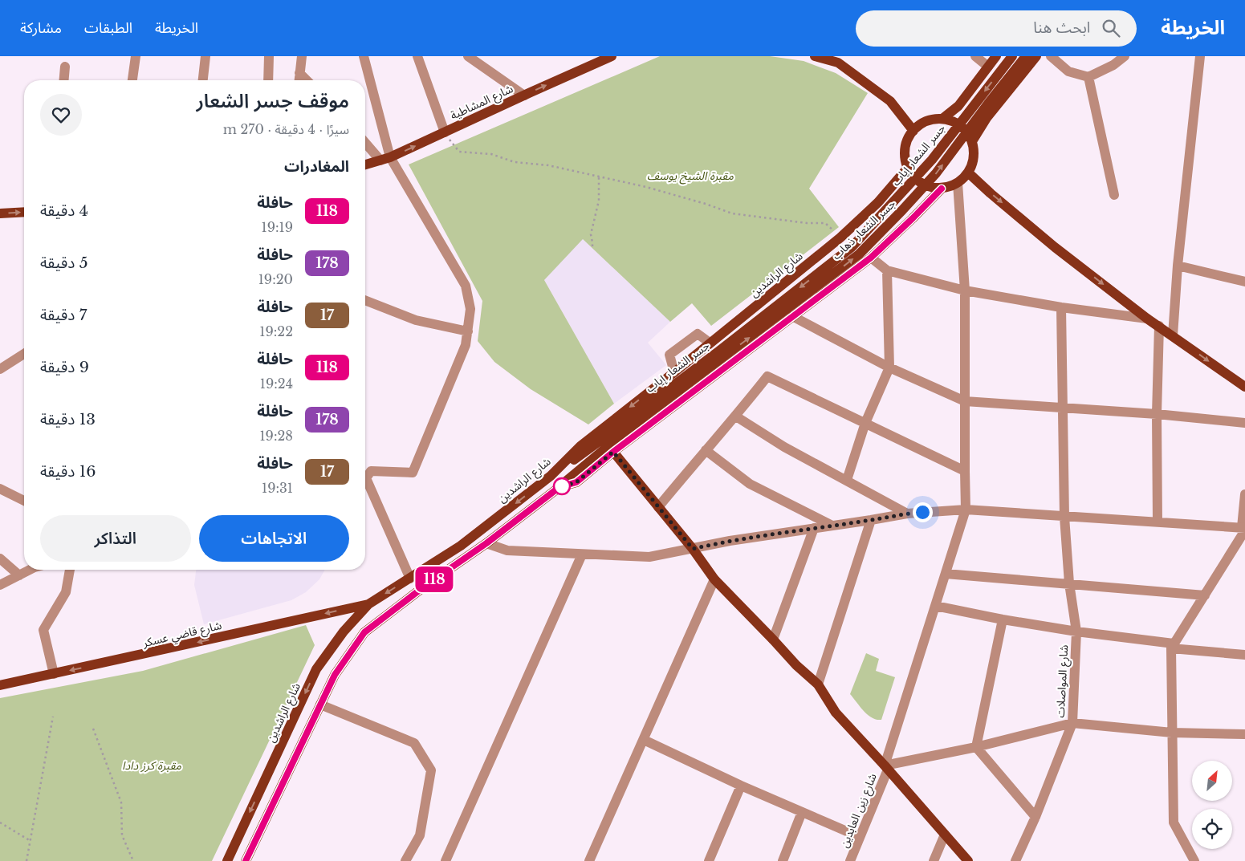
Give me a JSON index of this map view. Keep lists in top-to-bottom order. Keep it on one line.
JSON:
{"streets":{"main road":["شارع المشاطية","جسر الشعار إياب","جسر الشعار ذهاب","شارع الراشدين","شارع قاضي عسكر"],"street":["شارع المواصلات","شارع زين العابدين"]},"crossings":[["جسر الشعار إياب","جسر الشعار ذهاب"],["شارع الراشدين","شارع قاضي عسكر"],["شارع الراشدين","شارع زين العابدين"]],"one_way":["شارع المشاطية","شارع قاضي عسكر"],"parks":["مقبرة الشيخ يوسف","مقبرة كرز دادا"],"lines":["bus line 118"],"north":"top right","page":{"header":"الخريطة","search":"ابحث هنا","nav":["الخريطة","الطبقات","مشاركة"],"on_map":"118","heading":[["موقف جسر الشعار","سيرًا · 4 دقيقة · 270 m"],"المغادرات"],"list":[{"mark":"118","name":"حافلة","note":"19:19","value":"4 دقيقة"},{"mark":"178","name":"حافلة","note":"19:20","value":"5 دقيقة"},{"mark":"17","name":"حافلة","note":"19:22","value":"7 دقيقة"},{"mark":"118","name":"حافلة","note":"19:24","value":"9 دقيقة"},{"mark":"178","name":"حافلة","note":"19:28","value":"13 دقيقة"},{"mark":"17","name":"حافلة","note":"19:31","value":"16 دقيقة"}],"buttons":["الاتجاهات","التذاكر"]}}
